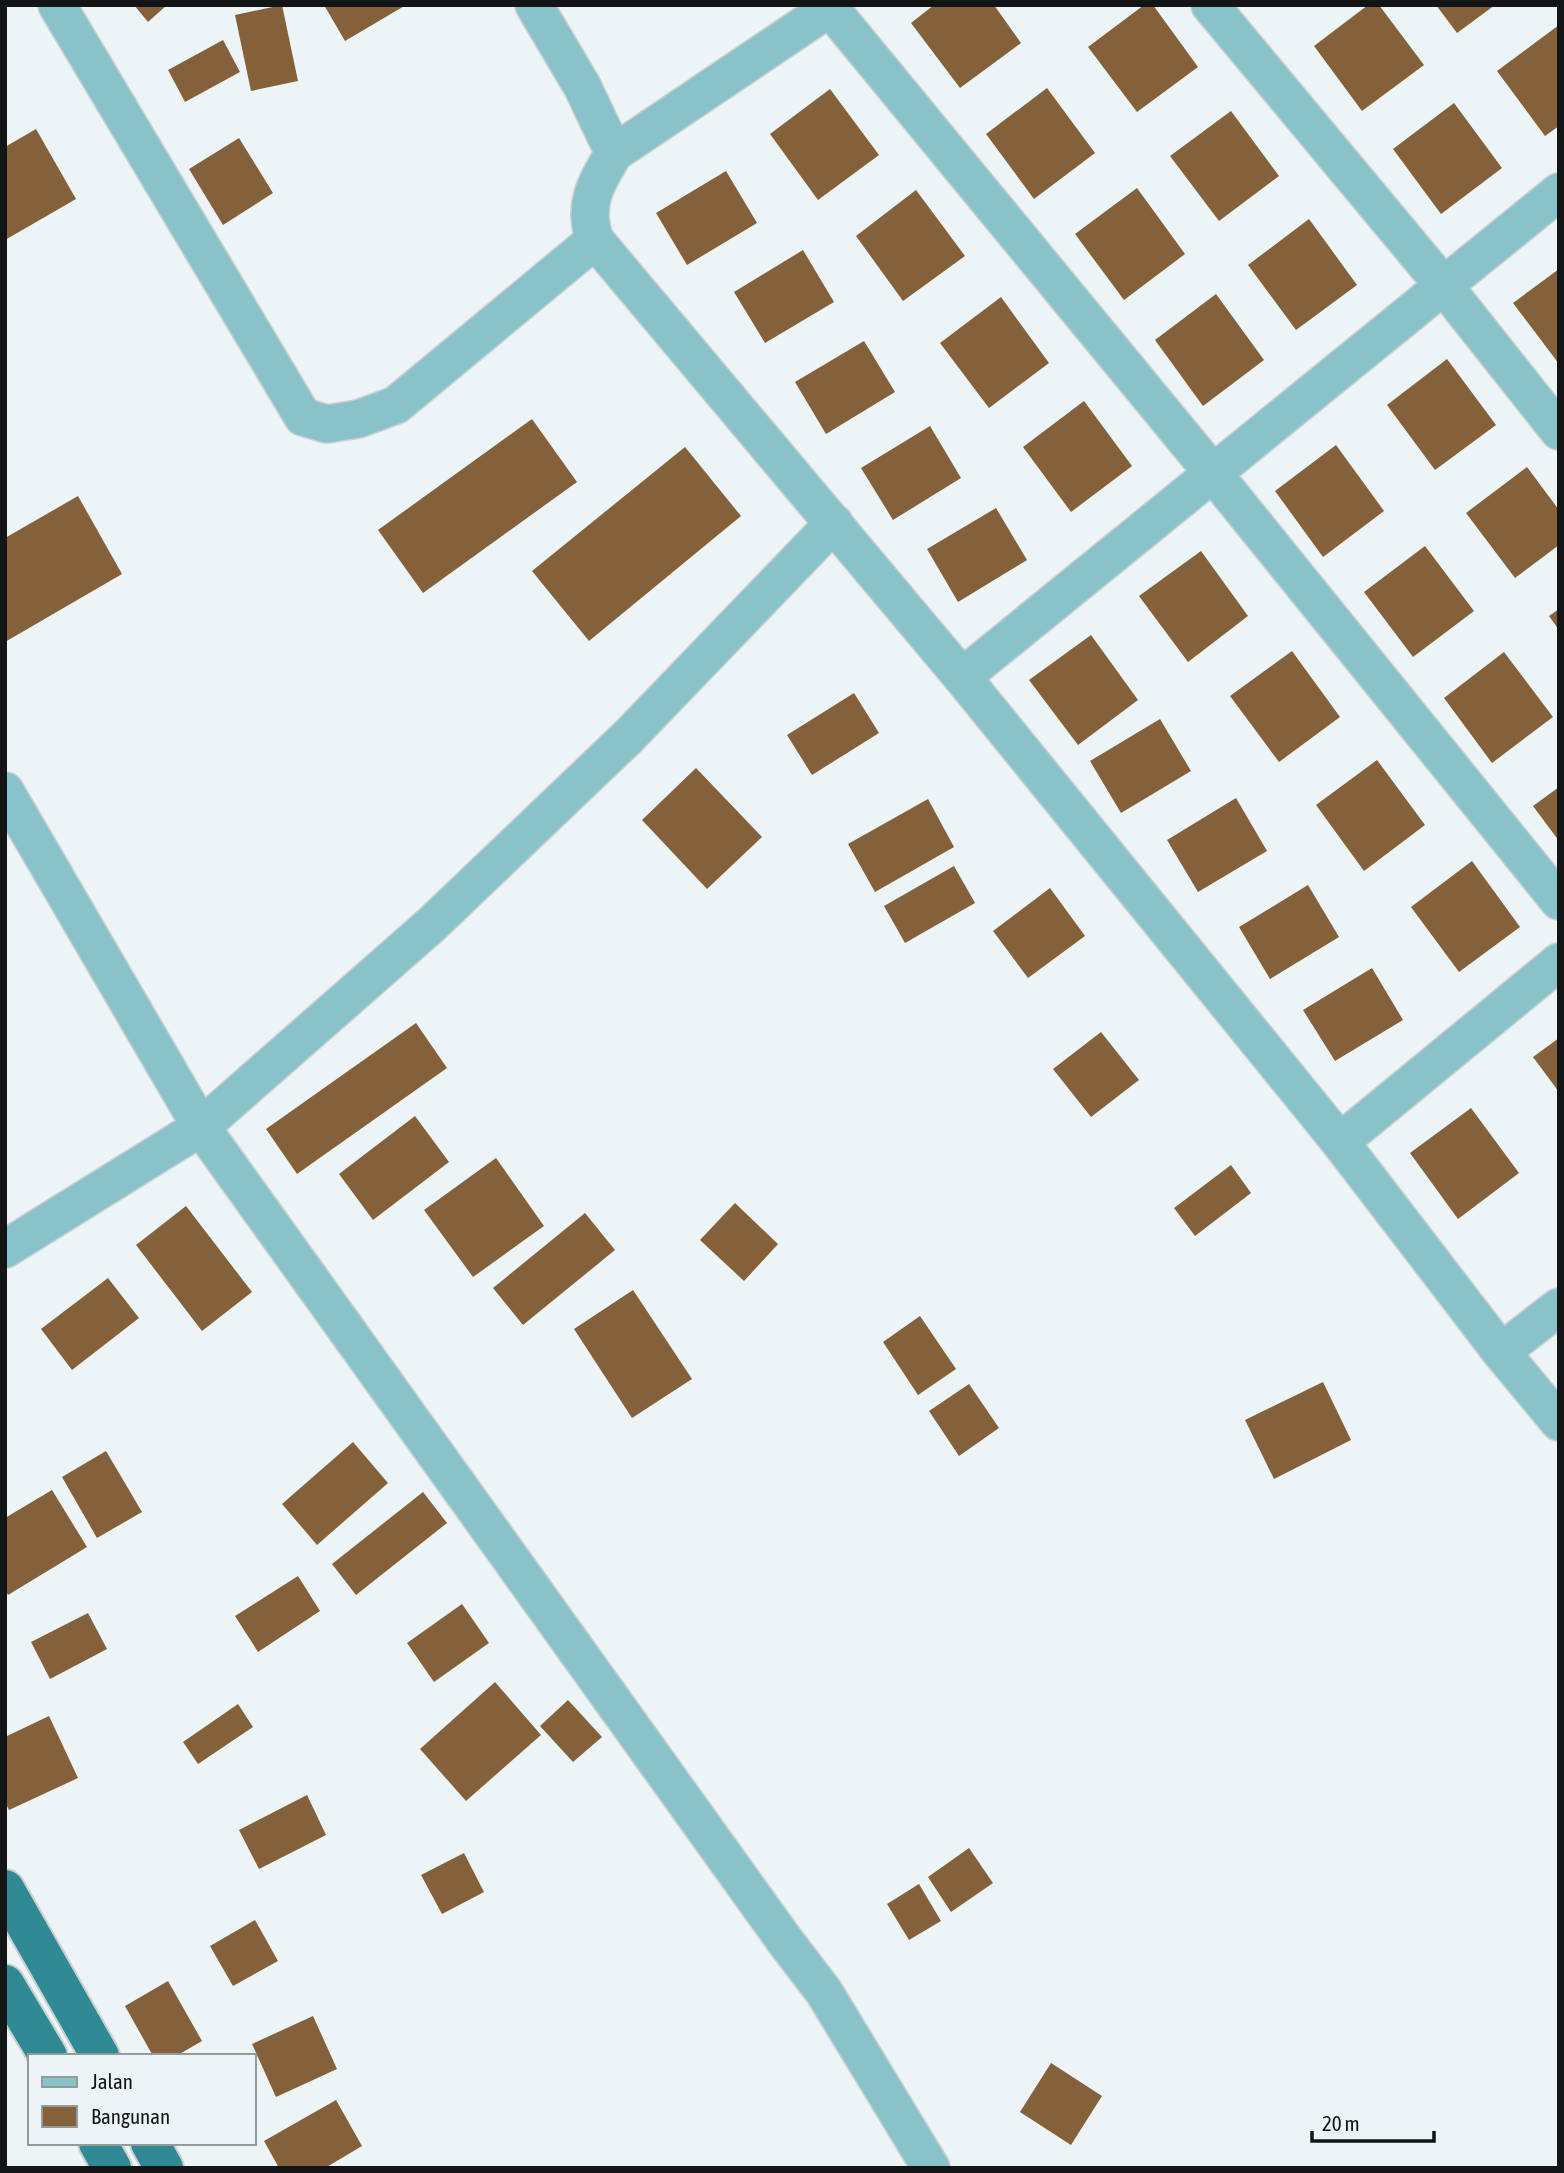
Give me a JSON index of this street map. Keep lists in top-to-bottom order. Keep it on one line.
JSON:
{"legend":["Jalan","Bangunan"],"scale_bar":"20 m"}
